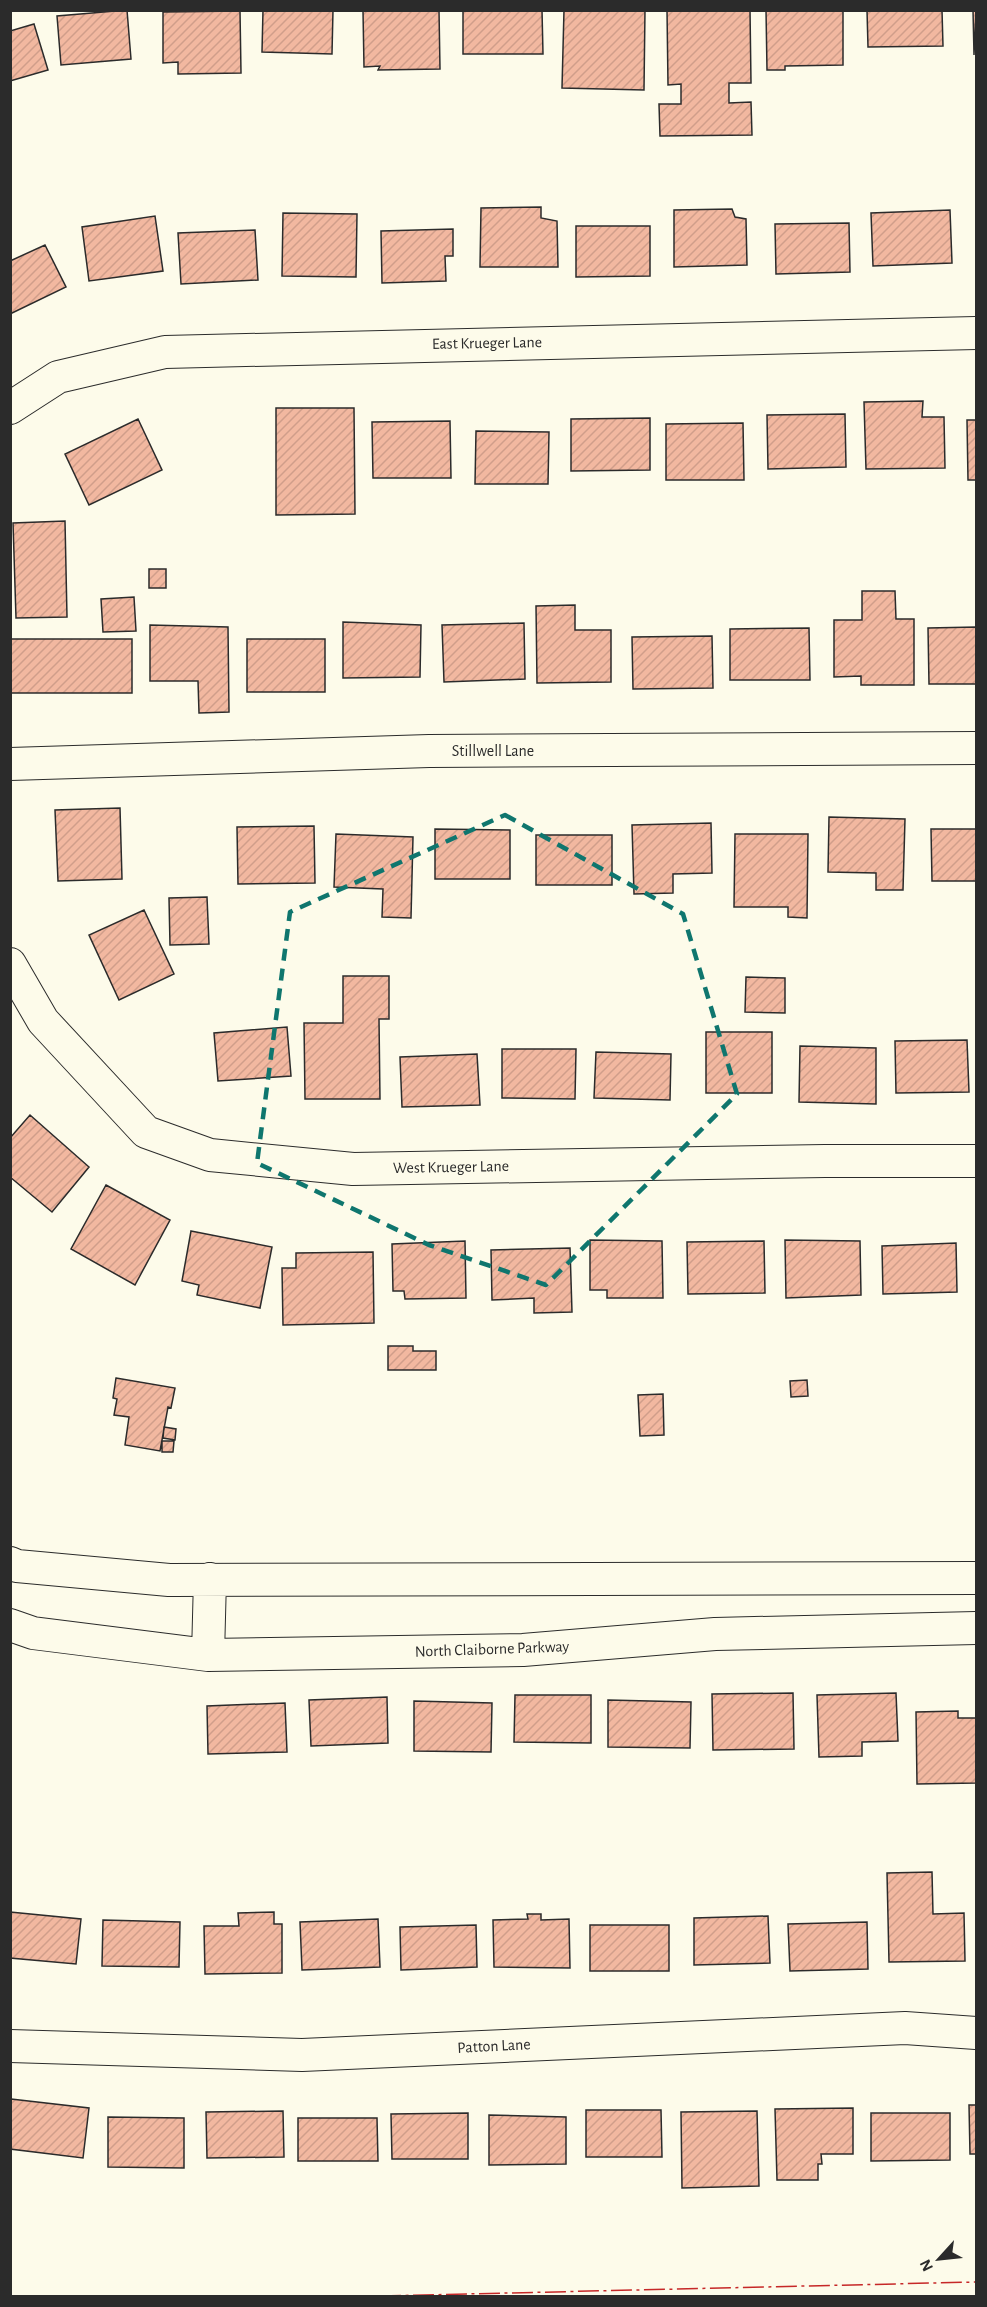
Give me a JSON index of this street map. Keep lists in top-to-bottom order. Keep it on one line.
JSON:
{"streets":{"street":["East Krueger Lane","Stillwell Lane","West Krueger Lane","North Claiborne Parkway","Patton Lane"]},"north":"bottom left"}
